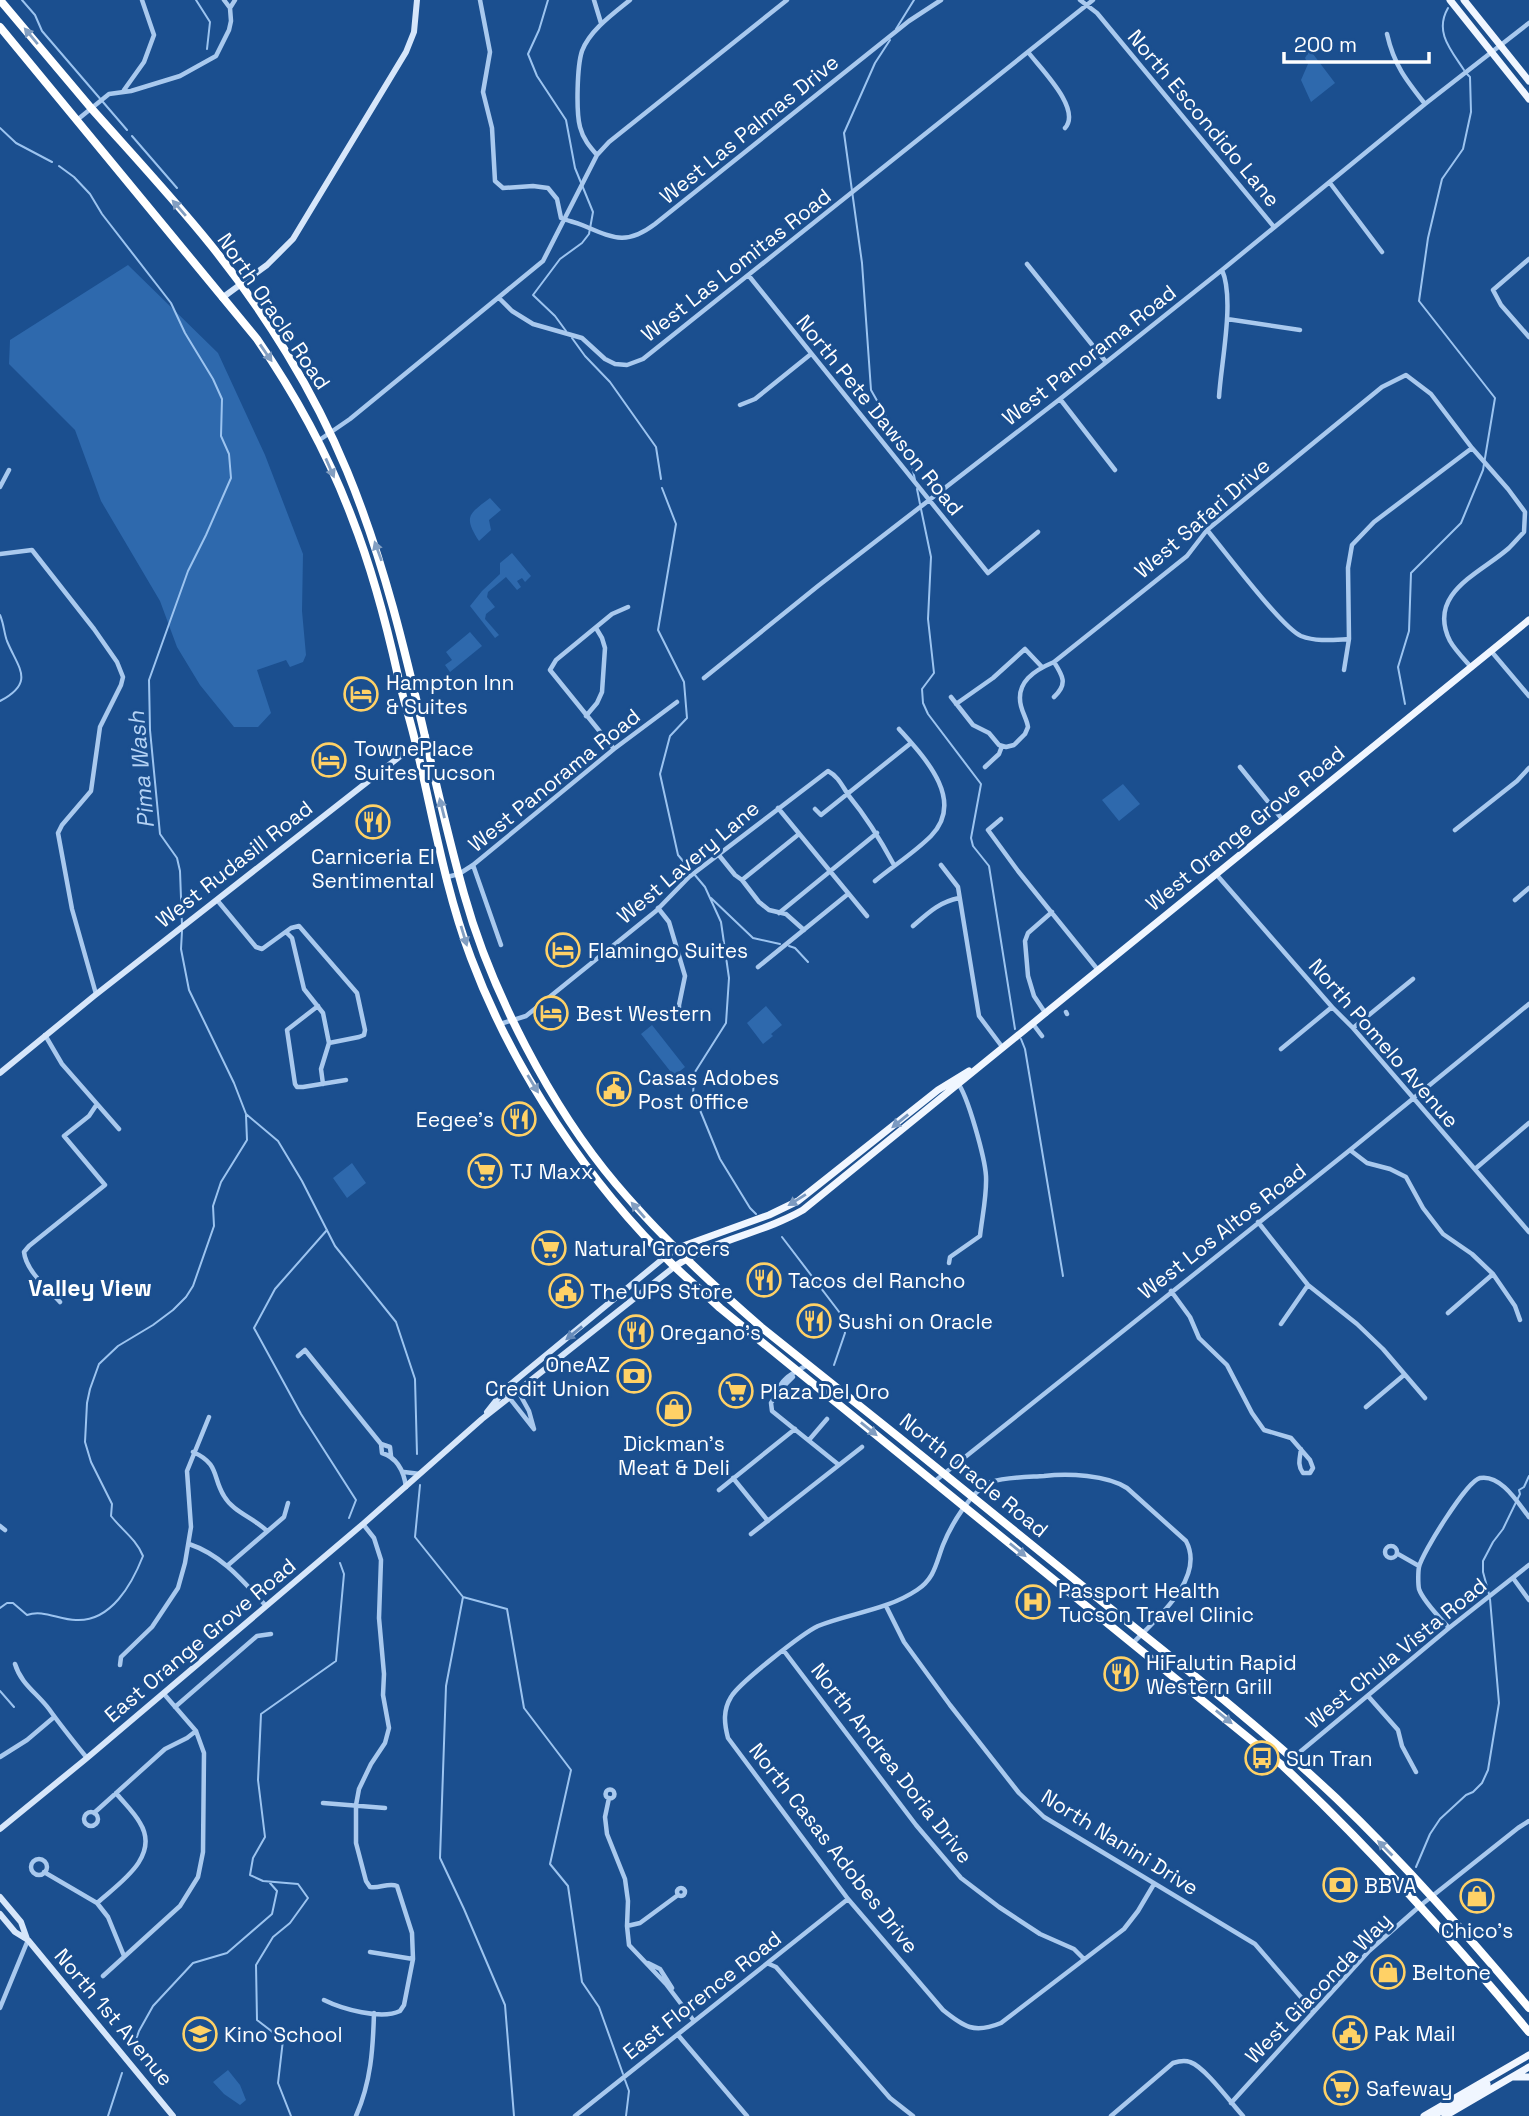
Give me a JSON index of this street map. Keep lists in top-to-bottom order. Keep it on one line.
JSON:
{"streets":{"highway":["North Oracle Road"],"main road":["West Orange Grove Road","West Rudasill Road","East Orange Grove Road","North 1st Avenue"],"street":["North Escondido Lane","West Las Palmas Drive","West Las Lomitas Road","West Panorama Road","North Pete Dawson Road","West Safari Drive","West Lavery Lane","North Pomelo Avenue","West Los Altos Road","West Chula Vista Road","North Andrea Doria Drive","North Nanini Drive","North Casas Adobes Drive","West Giaconda Way","East Florence Road"]},"crossings":[["North Escondido Lane","West Las Lomitas Road"],["North Escondido Lane","West Panorama Road"],["West Las Lomitas Road","North Pete Dawson Road"],["North Oracle Road","West Panorama Road"],["North Oracle Road","West Orange Grove Road"],["North Oracle Road","West Lavery Lane"],["North Oracle Road","West Rudasill Road"],["North Oracle Road","West Los Altos Road"],["North Oracle Road","West Chula Vista Road"],["North Oracle Road","North Casas Adobes Drive"],["North Oracle Road","West Giaconda Way"],["West Panorama Road","North Pete Dawson Road"],["West Orange Grove Road","North Pomelo Avenue"],["West Orange Grove Road","East Orange Grove Road"],["North Pomelo Avenue","West Los Altos Road"],["North Andrea Doria Drive","North Casas Adobes Drive"],["North Nanini Drive","North Casas Adobes Drive"],["North Nanini Drive","West Giaconda Way"],["North Casas Adobes Drive","East Florence Road"]],"districts":["Valley View"],"water":["Pima Wash"],"places":{"hotel":["Hampton Inn & Suites","TownePlace Suites Tucson","Flamingo Suites","Best Western"],"restaurant":["Carniceria El Sentimental","Eegee's","Tacos del Rancho","Sushi on Oracle","Oregano's","HiFalutin Rapid Western Grill"],"public building":["Casas Adobes Post Office","The UPS Store","Pak Mail"],"supermarket":["TJ Maxx","Natural Grocers","Plaza Del Oro","Safeway"],"bank":["OneAZ Credit Union","BBVA"],"shop":["Dickman's Meat & Deli","Chico's","Beltone"],"hospital":["Passport Health Tucson Travel Clinic"],"bus stop":["Sun Tran"],"school or university":["Kino School"]},"scale_bar":"200 m"}
